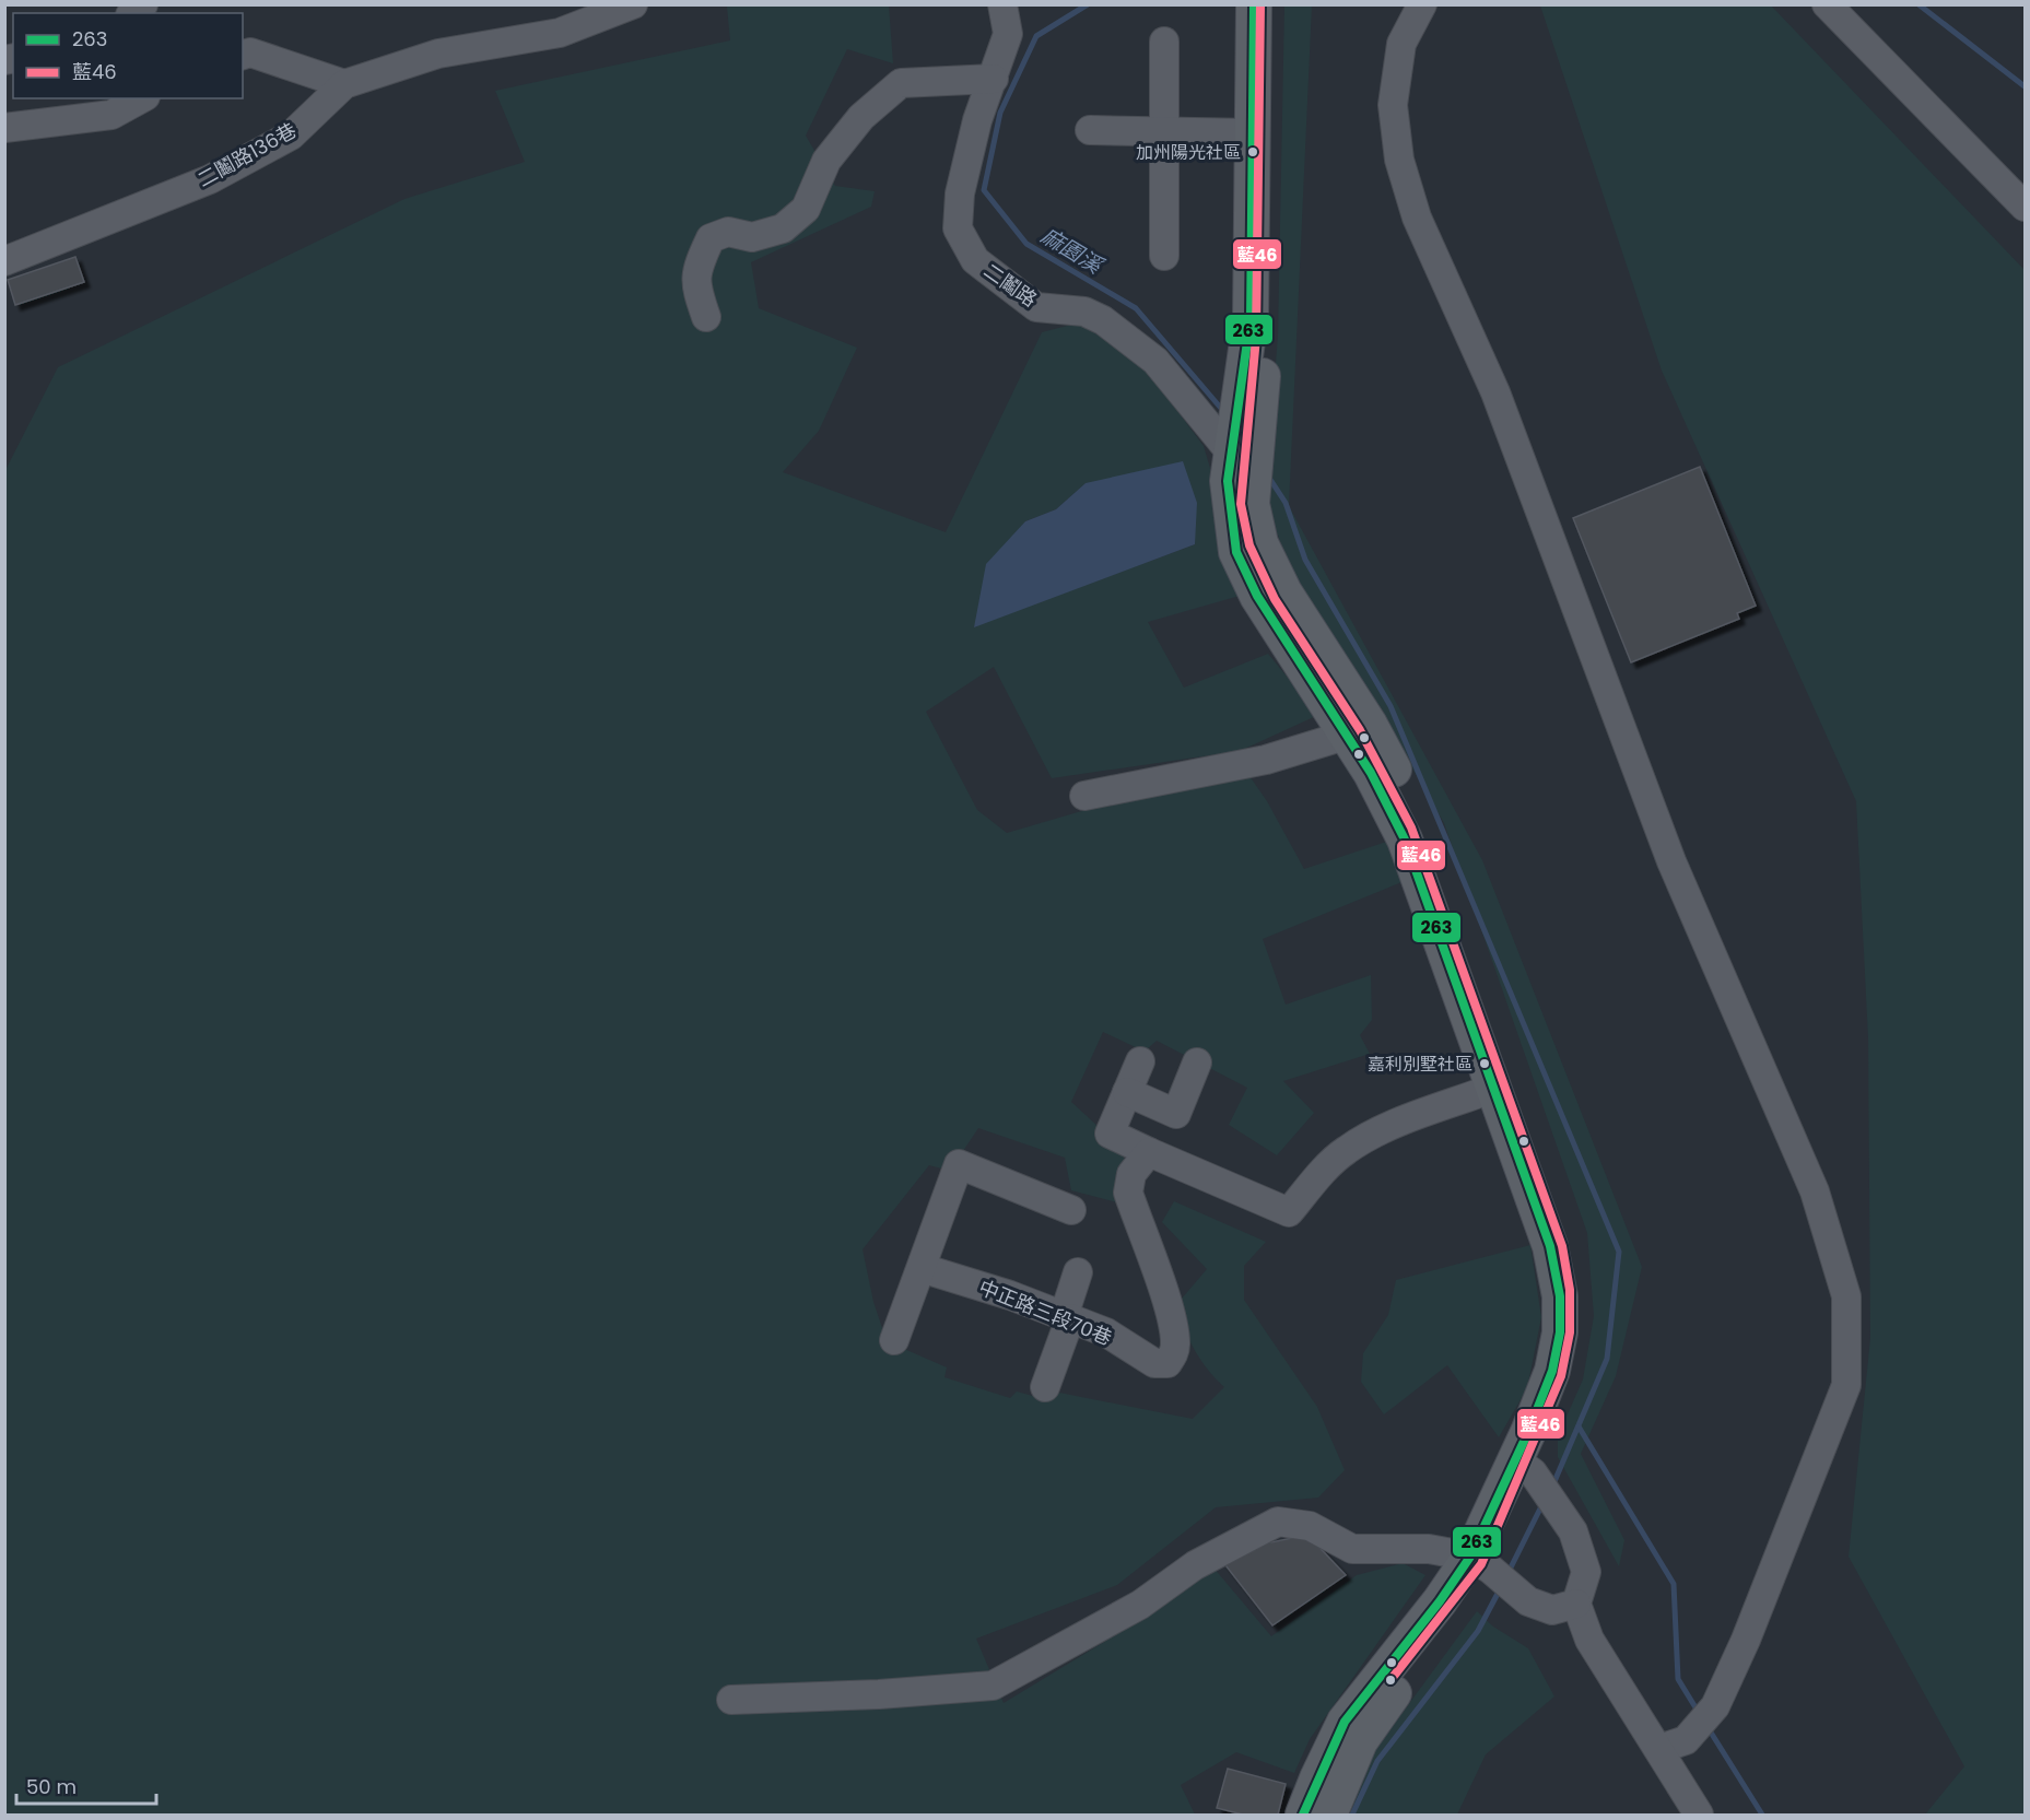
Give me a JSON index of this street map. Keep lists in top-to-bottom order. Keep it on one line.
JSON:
{"streets":{"street":["二鬮路136巷","二鬮路","中正路三段70巷"]},"water":["麻園溪"],"places":["加州陽光社區","嘉利別墅社區"],"lines":["transit line 263","transit line 藍46"],"legend":["263","藍46"],"scale_bar":"50 m"}
